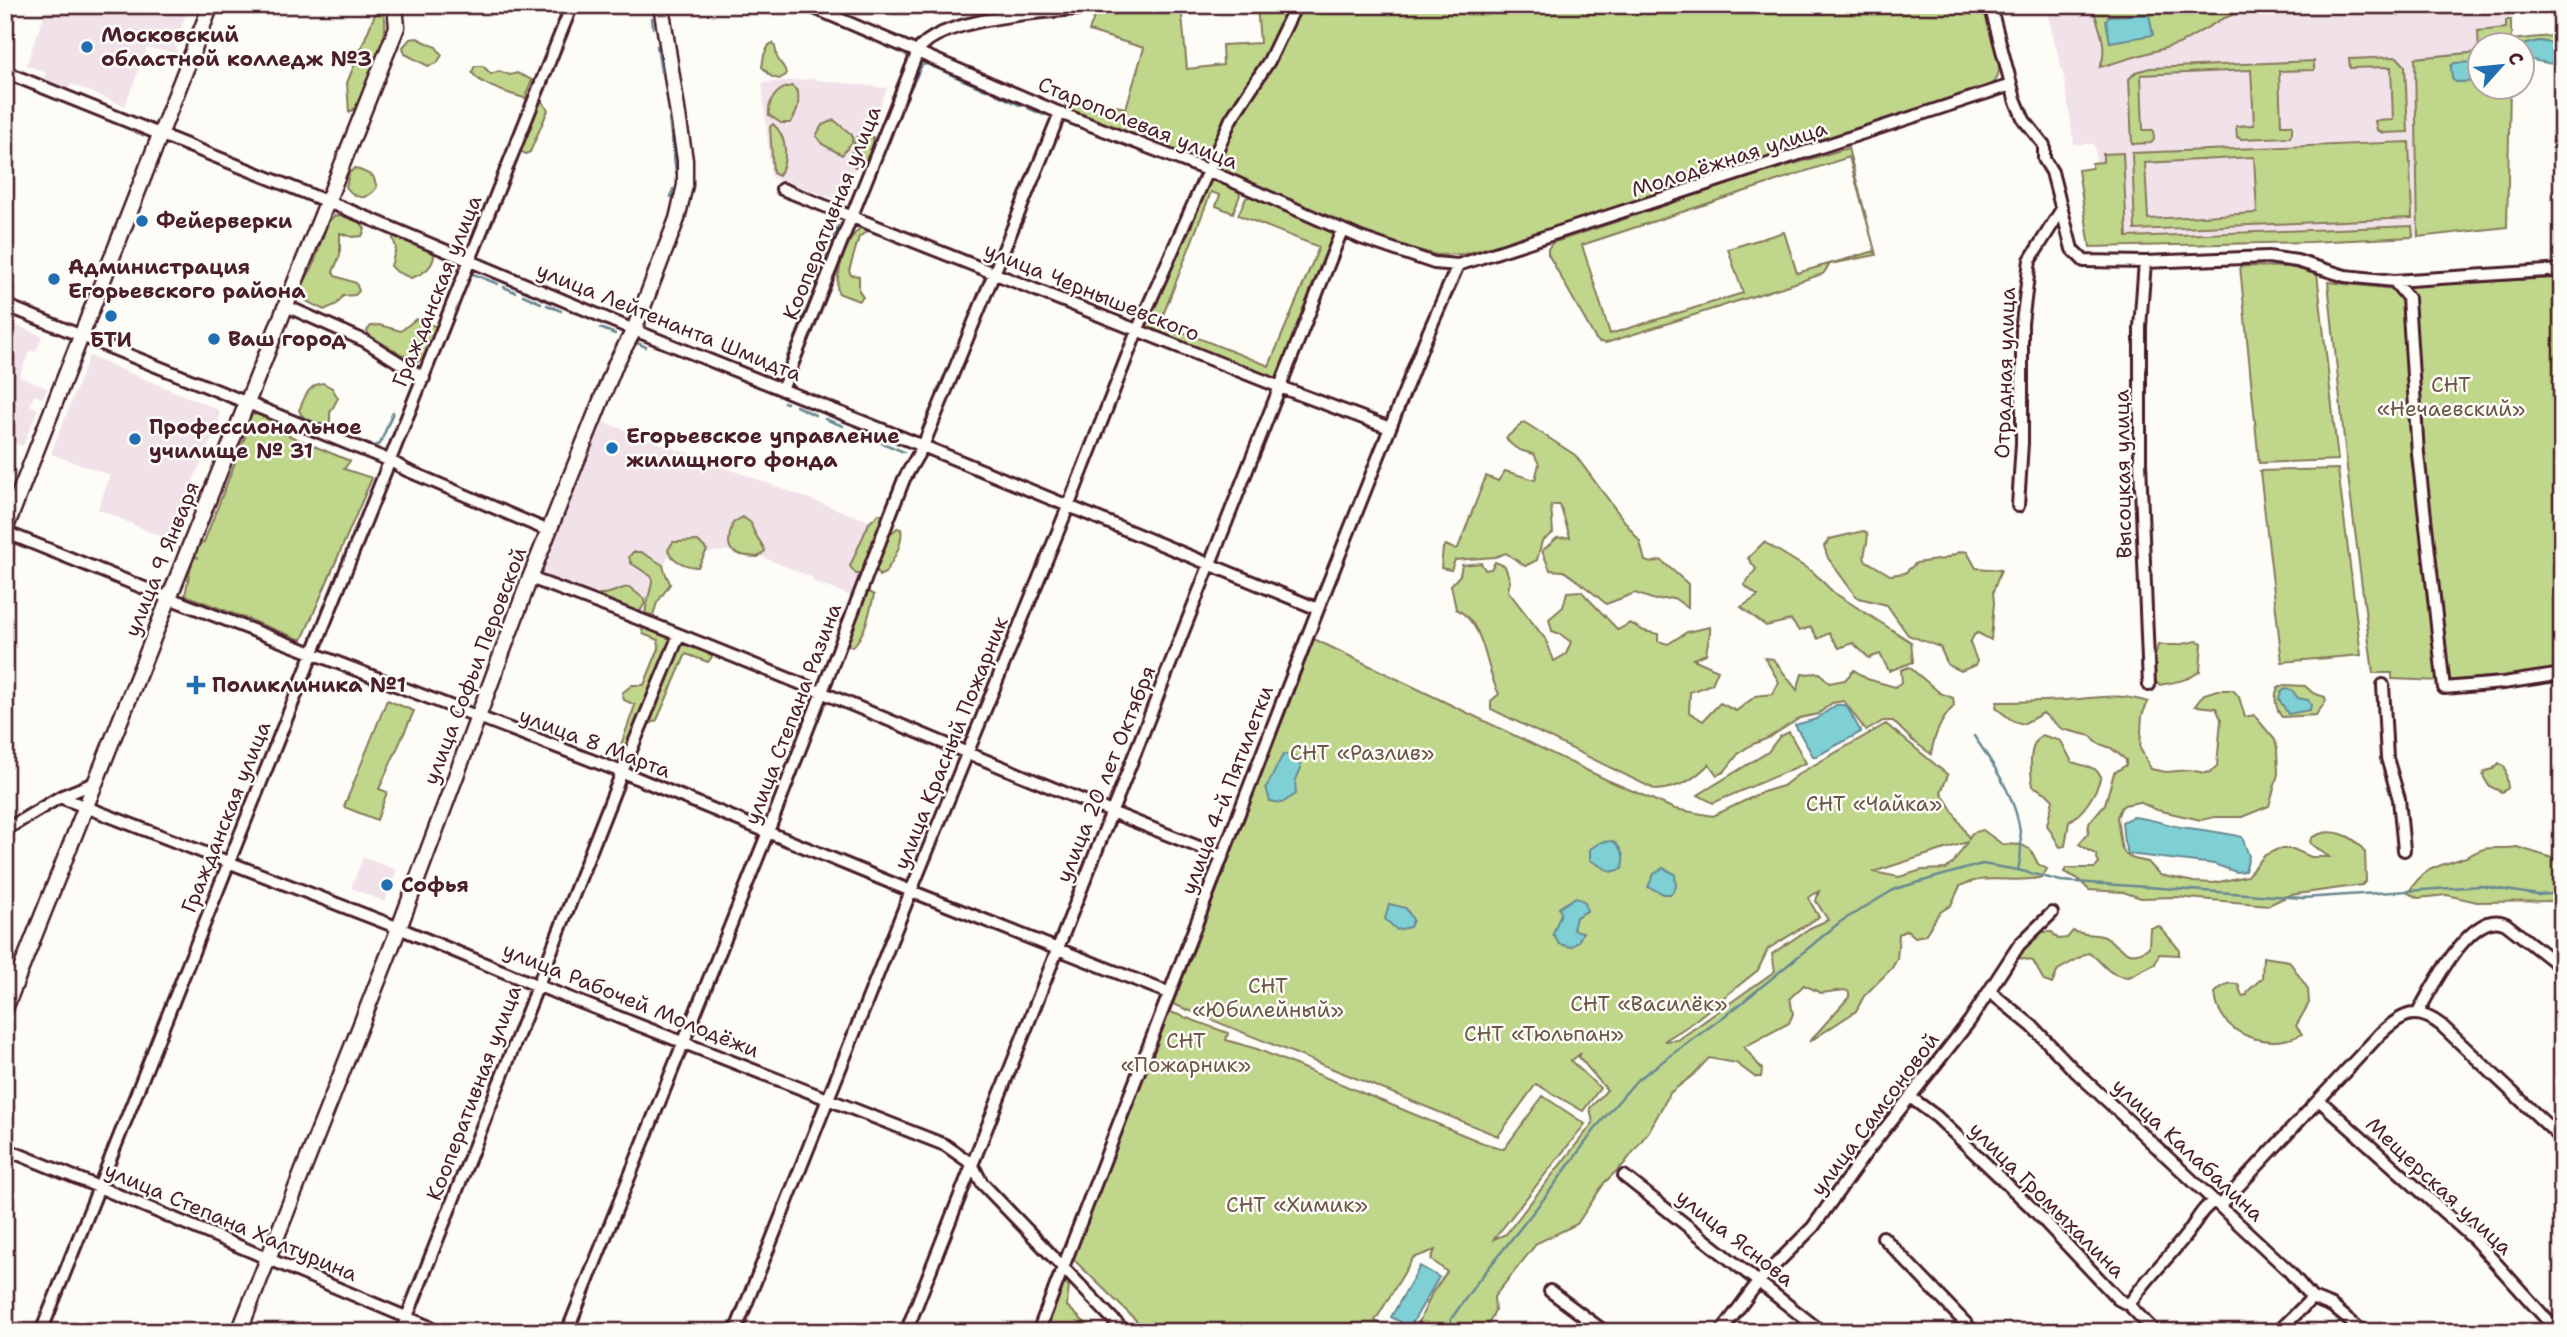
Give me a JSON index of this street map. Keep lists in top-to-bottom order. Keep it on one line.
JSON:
{"streets":{"street":["Старополевая улица","Молодёжная улица","Кооперативная улица","Гражданская улица","улица Чернышевского","улица Лейтенанта Шмидта","Отрадная улица","Высоцкая улица","улица 9 Января","улица Софьи Перовской","улица Степана Разина","улица 8 Марта","улица Красный Пожарник","улица 20 лет Октября","улица 4-й Пятилетки","улица Рабочей Молодёжи","улица Самсоновой","улица Калабалина","Мещерская улица","улица Громыхалина","улица Степана Халтурина","улица Яснова"]},"crossings":[["Старополевая улица","Молодёжная улица"],["Старополевая улица","Кооперативная улица"],["Старополевая улица","улица Степана Разина"],["Старополевая улица","улица Красный Пожарник"],["Старополевая улица","улица 20 лет Октября"],["Старополевая улица","улица 4-й Пятилетки"],["Молодёжная улица","улица 4-й Пятилетки"],["Кооперативная улица","улица Чернышевского"],["Кооперативная улица","улица Лейтенанта Шмидта"],["Кооперативная улица","улица 8 Марта"],["Кооперативная улица","улица Рабочей Молодёжи"],["Кооперативная улица","улица Степана Халтурина"],["Гражданская улица","улица Лейтенанта Шмидта"],["Гражданская улица","улица 8 Марта"],["Гражданская улица","улица Рабочей Молодёжи"],["Гражданская улица","улица Степана Халтурина"],["улица Чернышевского","улица Степана Разина"],["улица Чернышевского","улица Красный Пожарник"],["улица Чернышевского","улица 20 лет Октября"],["улица Чернышевского","улица 4-й Пятилетки"],["улица Лейтенанта Шмидта","улица 9 Января"],["улица Лейтенанта Шмидта","улица Софьи Перовской"],["улица Лейтенанта Шмидта","улица Степана Разина"],["улица Лейтенанта Шмидта","улица Красный Пожарник"],["улица Лейтенанта Шмидта","улица 20 лет Октября"],["улица Лейтенанта Шмидта","улица 4-й Пятилетки"],["улица 9 Января","улица 8 Марта"],["улица 9 Января","улица Рабочей Молодёжи"],["улица Софьи Перовской","улица 8 Марта"],["улица Софьи Перовской","улица Рабочей Молодёжи"],["улица Софьи Перовской","улица Степана Халтурина"],["улица Степана Разина","улица 8 Марта"],["улица Степана Разина","улица Рабочей Молодёжи"],["улица 8 Марта","улица Красный Пожарник"],["улица 8 Марта","улица 20 лет Октября"],["улица 8 Марта","улица 4-й Пятилетки"],["улица Красный Пожарник","улица Рабочей Молодёжи"],["улица 20 лет Октября","улица Рабочей Молодёжи"],["улица 4-й Пятилетки","улица Рабочей Молодёжи"],["улица Самсоновой","улица Калабалина"],["улица Самсоновой","улица Громыхалина"],["улица Самсоновой","улица Яснова"]],"parks":["СНТ «Нечаевский»","СНТ «Разлив»","СНТ «Чайка»","СНТ «Юбилейный»","СНТ «Василёк»","СНТ «Тюльпан»","СНТ «Пожарник»","СНТ «Химик»"],"places":{"other":["Московский областной колледж №3","Фейерверки","Администрация Егорьевского района","БТИ","Ваш город","Профессиональное училище № 31","Егорьевское управление жилищного фонда","Софья"],"health":["Поликлиника №1"]},"north":"top right"}
